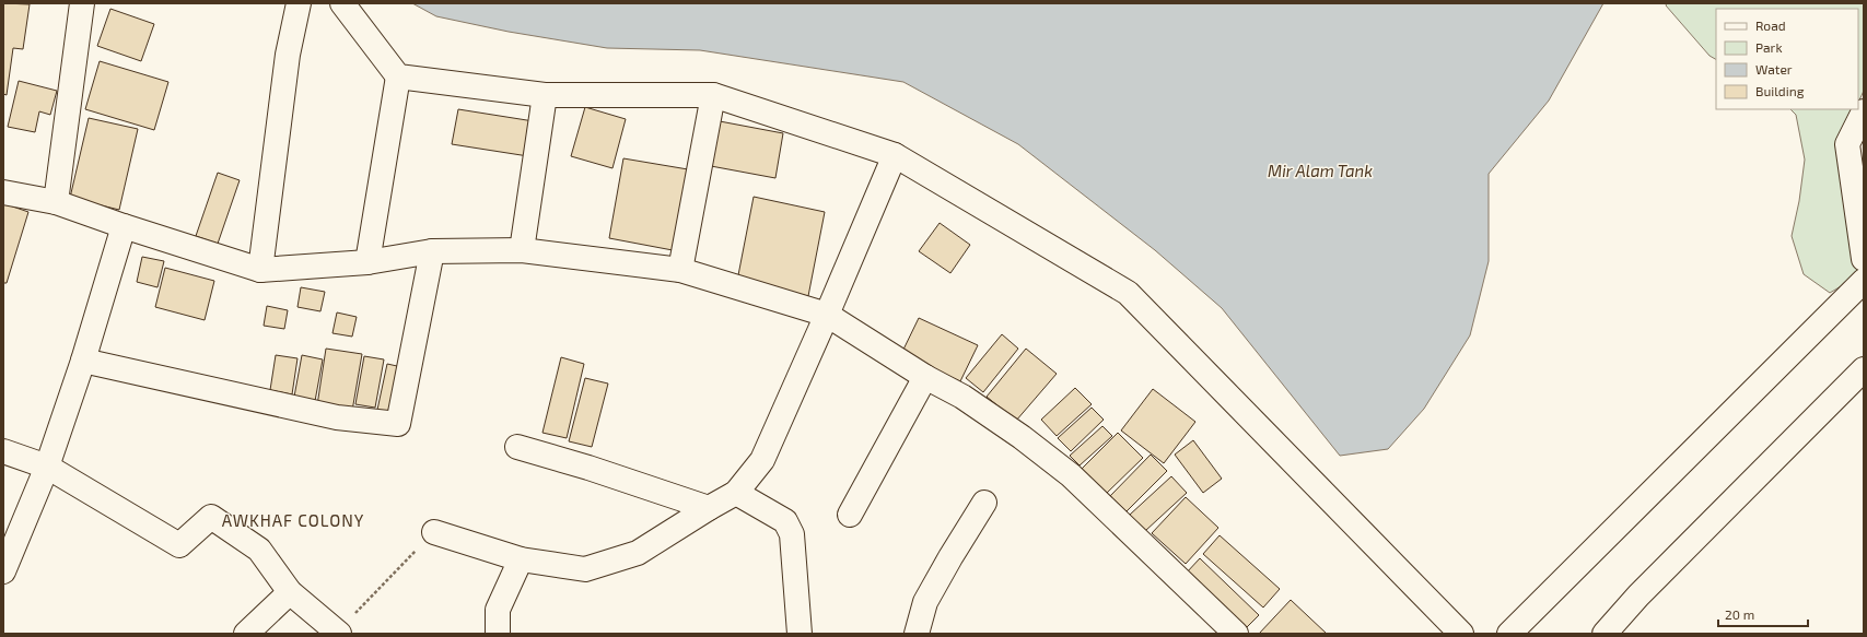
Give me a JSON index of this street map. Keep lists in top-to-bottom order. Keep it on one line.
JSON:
{"districts":["AWKHAF COLONY"],"water":["Mir Alam Tank"],"legend":["Road","Park","Water","Building"],"scale_bar":"20 m"}
